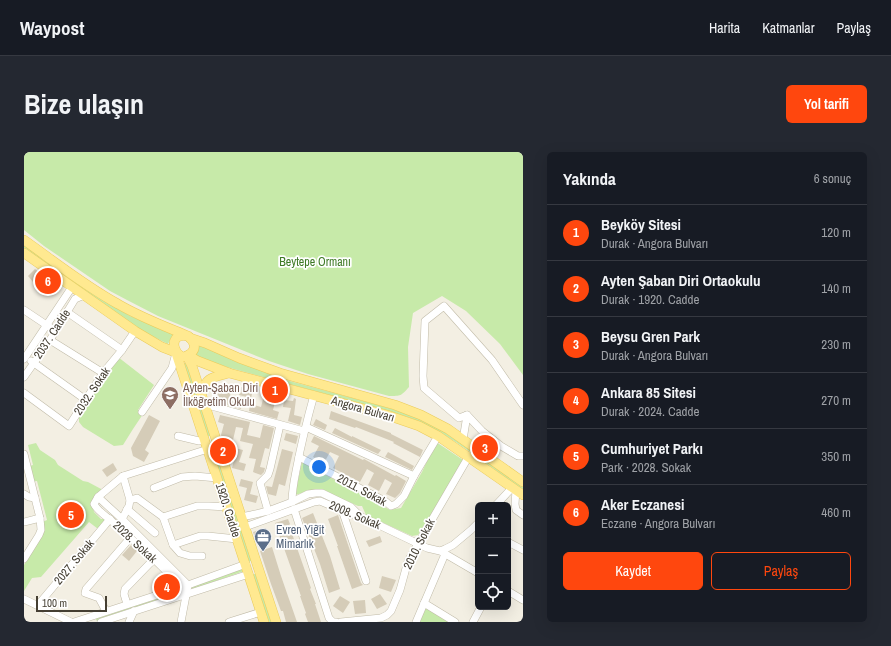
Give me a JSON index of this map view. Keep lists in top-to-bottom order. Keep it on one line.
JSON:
{"streets":{"main road":["Angora Bulvarı","1920. Cadde"],"street":["2037. Cadde","2032. Sokak","2011. Sokak","2008. Sokak","2028. Sokak","2010. Sokak","2027. Sokak"]},"crossings":[["2037. Cadde","Angora Bulvarı"],["2032. Sokak","Angora Bulvarı"],["Angora Bulvarı","1920. Cadde"],["Angora Bulvarı","2010. Sokak"],["1920. Cadde","2008. Sokak"],["2008. Sokak","2010. Sokak"],["2028. Sokak","2027. Sokak"]],"parks":["Beytepe Ormanı"],"places":{"school or university":["Ayten-Şaban Diri İlköğretim Okulu"],"office":["Evren Yiğit Mimarlık"]},"scale_bar":"100 m","page":{"header":"Waypost","nav":["Harita","Katmanlar","Paylaş"],"title":"Bize ulaşın","buttons":["Yol tarifi",["Kaydet","Paylaş"]],"heading":["Yakında","6 sonuç"],"list":[{"mark":"1","name":"Beyköy Sitesi","note":"Durak · Angora Bulvarı","value":"120 m"},{"mark":"2","name":"Ayten Şaban Diri Ortaokulu","note":"Durak · 1920. Cadde","value":"140 m"},{"mark":"3","name":"Beysu Gren Park","note":"Durak · Angora Bulvarı","value":"230 m"},{"mark":"4","name":"Ankara 85 Sitesi","note":"Durak · 2024. Cadde","value":"270 m"},{"mark":"5","name":"Cumhuriyet Parkı","note":"Park · 2028. Sokak","value":"350 m"},{"mark":"6","name":"Aker Eczanesi","note":"Eczane · Angora Bulvarı","value":"460 m"}],"pins":["6","1","3","2","5","4"],"map_buttons":["+","−"],"scale":"100 m"}}
